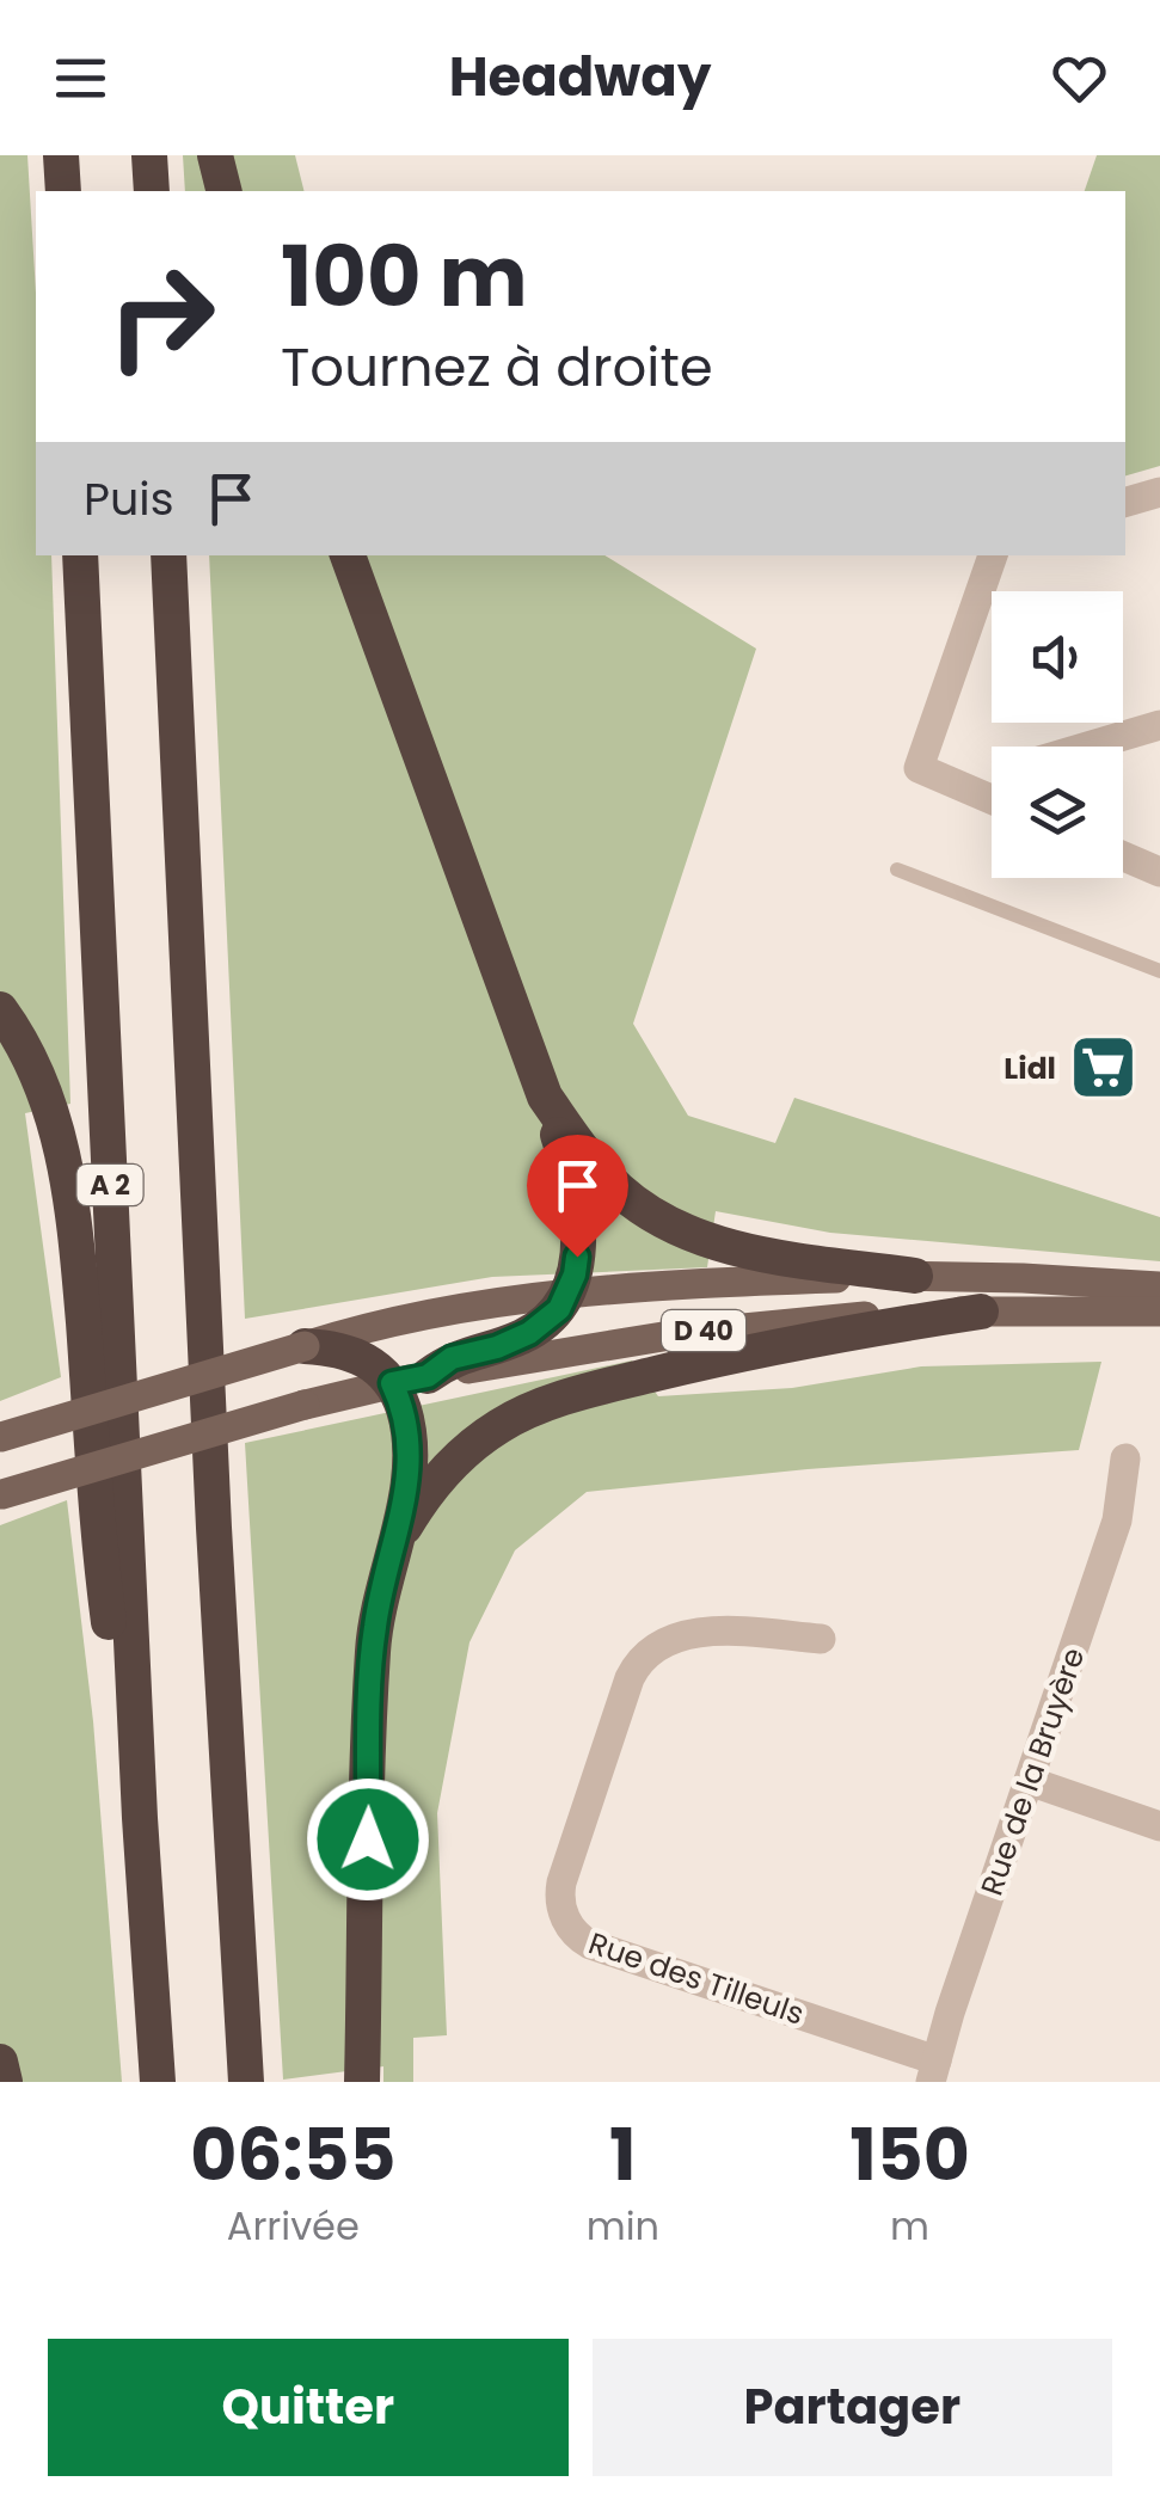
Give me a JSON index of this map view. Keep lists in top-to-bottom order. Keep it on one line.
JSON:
{"streets":{"highway":["A 2"],"main road":["D 40"],"street":["Rue de la Bruyère","Rue des Tilleuls"]},"crossings":[["Rue de la Bruyère","Rue des Tilleuls"]],"places":{"supermarket":["Lidl"]},"page":{"header":"Headway","turn":["100 m","Tournez à droite"],"then":"Puis","eta":["06:55","Arrivée","1","min","150","m"],"buttons":["Quitter","Partager"]}}
